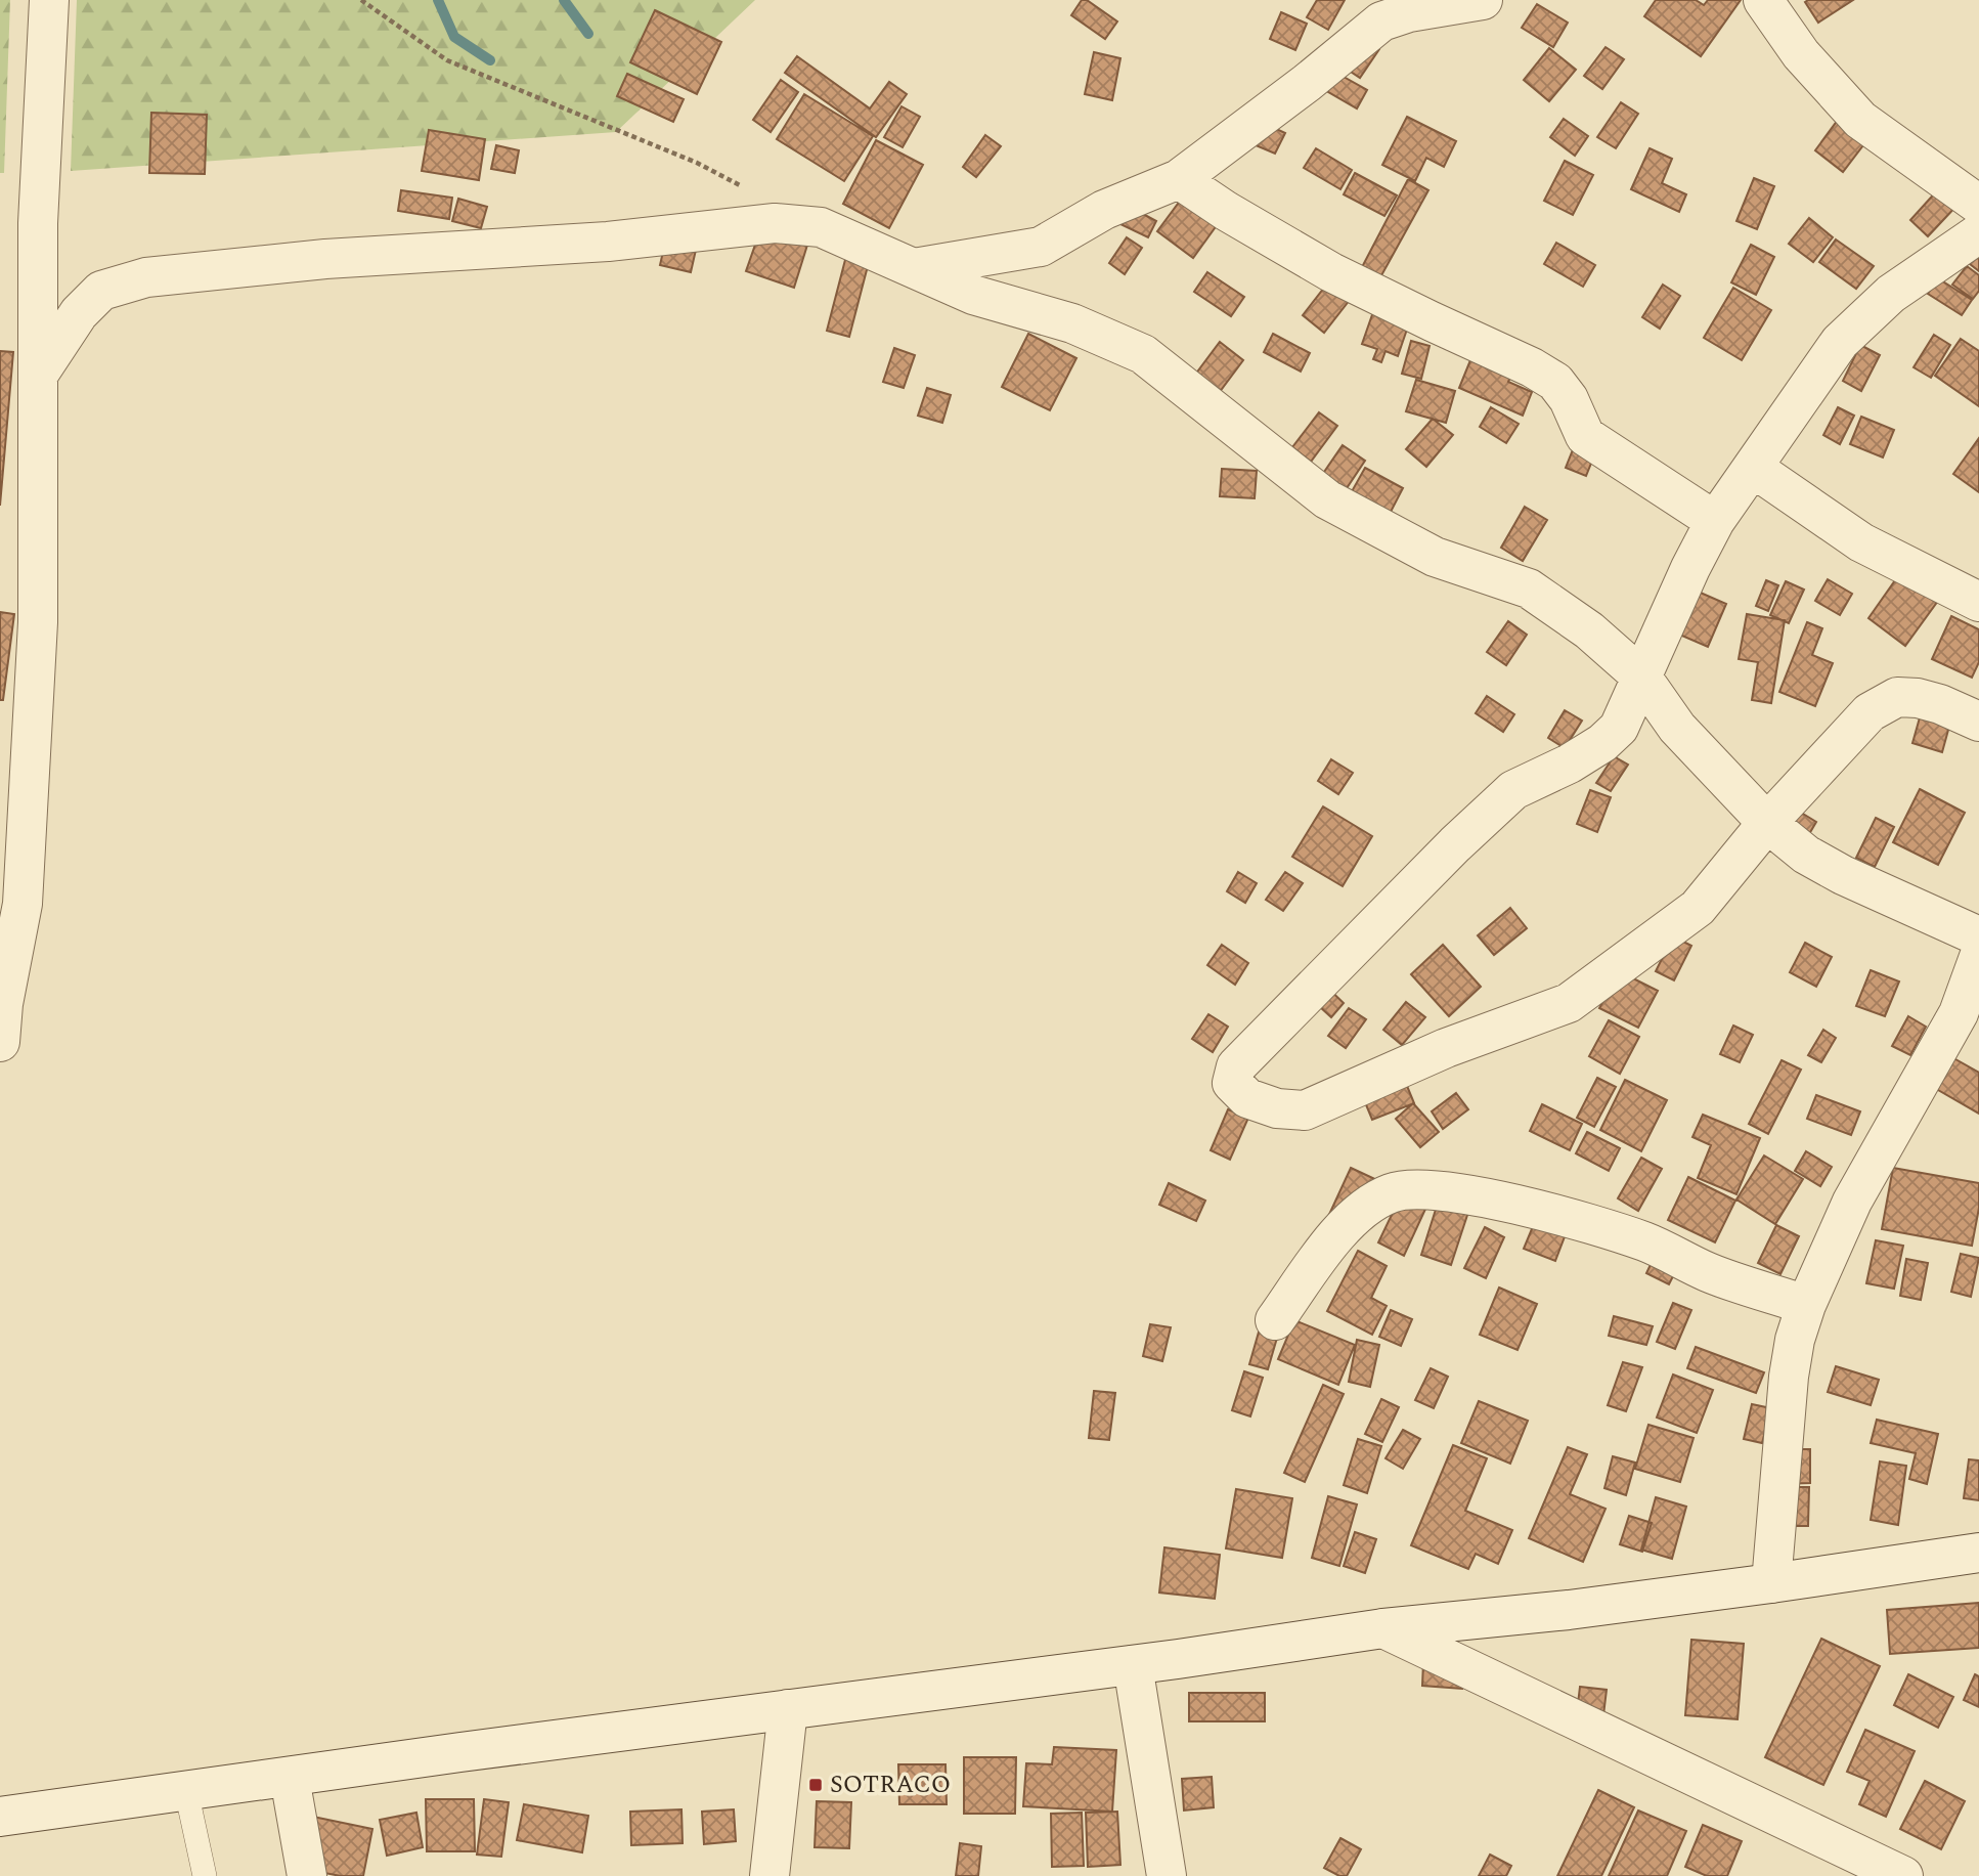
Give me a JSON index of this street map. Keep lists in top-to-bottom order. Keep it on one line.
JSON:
{"places":{"transit":["SOTRACO"]}}
